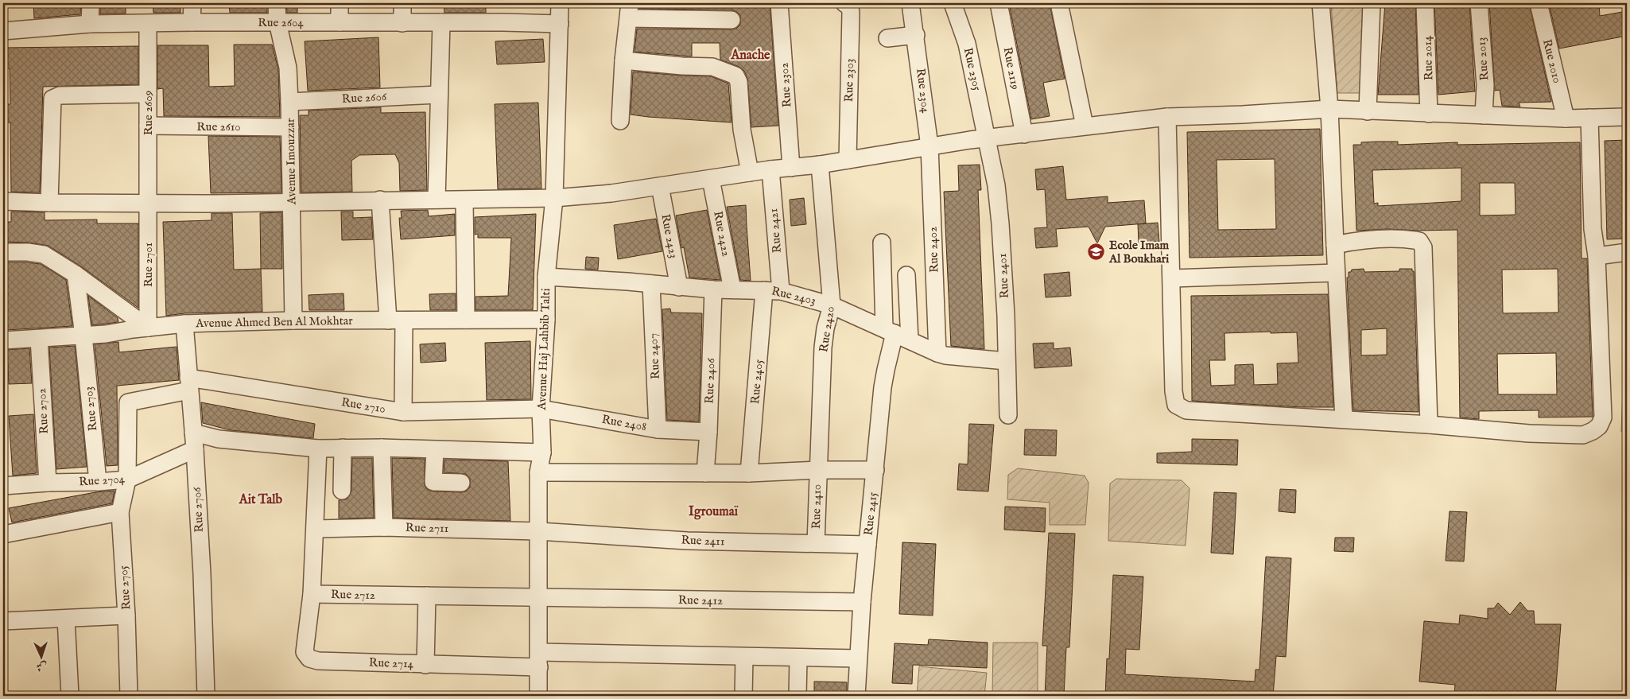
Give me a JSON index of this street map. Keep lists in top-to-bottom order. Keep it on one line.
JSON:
{"streets":{"street":["Rue 2604","Rue 2014","Rue 2013","Rue 2010","Rue 2119","Rue 2305","Rue 2303","Rue 2302","Rue 2304","Rue 2606","Rue 2609","Rue 2610","Avenue Imouzzar","Rue 2421","Rue 2422","Rue 2423","Rue 2402","Rue 2701","Rue 2401","Rue 2403","Avenue Ahmed Ben Al Mokhtar","Rue 2420","Avenue Haj Lahbib Talti","Rue 2407","Rue 2406","Rue 2405","Rue 2710","Rue 2703","Rue 2702","Rue 2408","Rue 2704","Rue 2410","Rue 2706","Rue 2415","Rue 2711","Rue 2411","Rue 2705","Rue 2712","Rue 2412","Rue 2714"]},"crossings":[["Rue 2604","Rue 2609"],["Rue 2604","Avenue Imouzzar"],["Rue 2604","Avenue Haj Lahbib Talti"],["Rue 2305","Rue 2401"],["Rue 2304","Rue 2402"],["Rue 2606","Avenue Imouzzar"],["Rue 2609","Rue 2610"],["Rue 2609","Rue 2701"],["Rue 2610","Avenue Imouzzar"],["Avenue Imouzzar","Avenue Ahmed Ben Al Mokhtar"],["Rue 2421","Rue 2403"],["Rue 2421","Rue 2405"],["Rue 2422","Rue 2403"],["Rue 2423","Rue 2403"],["Rue 2402","Rue 2403"],["Rue 2701","Avenue Ahmed Ben Al Mokhtar"],["Rue 2401","Rue 2403"],["Rue 2403","Rue 2420"],["Rue 2403","Avenue Haj Lahbib Talti"],["Rue 2403","Rue 2407"],["Rue 2403","Rue 2406"],["Rue 2403","Rue 2405"],["Rue 2403","Rue 2415"],["Avenue Ahmed Ben Al Mokhtar","Avenue Haj Lahbib Talti"],["Avenue Ahmed Ben Al Mokhtar","Rue 2703"],["Avenue Ahmed Ben Al Mokhtar","Rue 2702"],["Avenue Ahmed Ben Al Mokhtar","Rue 2706"],["Rue 2420","Rue 2410"],["Avenue Haj Lahbib Talti","Rue 2710"],["Avenue Haj Lahbib Talti","Rue 2408"],["Avenue Haj Lahbib Talti","Rue 2711"],["Avenue Haj Lahbib Talti","Rue 2411"],["Avenue Haj Lahbib Talti","Rue 2712"],["Avenue Haj Lahbib Talti","Rue 2412"],["Avenue Haj Lahbib Talti","Rue 2714"],["Rue 2407","Rue 2408"],["Rue 2406","Rue 2408"],["Rue 2710","Rue 2408"],["Rue 2710","Rue 2706"],["Rue 2710","Rue 2705"],["Rue 2703","Rue 2704"],["Rue 2702","Rue 2704"],["Rue 2704","Rue 2706"],["Rue 2704","Rue 2705"],["Rue 2410","Rue 2411"],["Rue 2706","Rue 2705"],["Rue 2415","Rue 2411"],["Rue 2415","Rue 2412"],["Rue 2415","Rue 2714"],["Rue 2711","Rue 2411"],["Rue 2712","Rue 2412"],["Rue 2712","Rue 2714"]],"districts":["Anache","Ait Talb","Igroumaï"],"places":{"school or university":["Ecole Imam Al Boukhari"]},"north":"bottom"}
